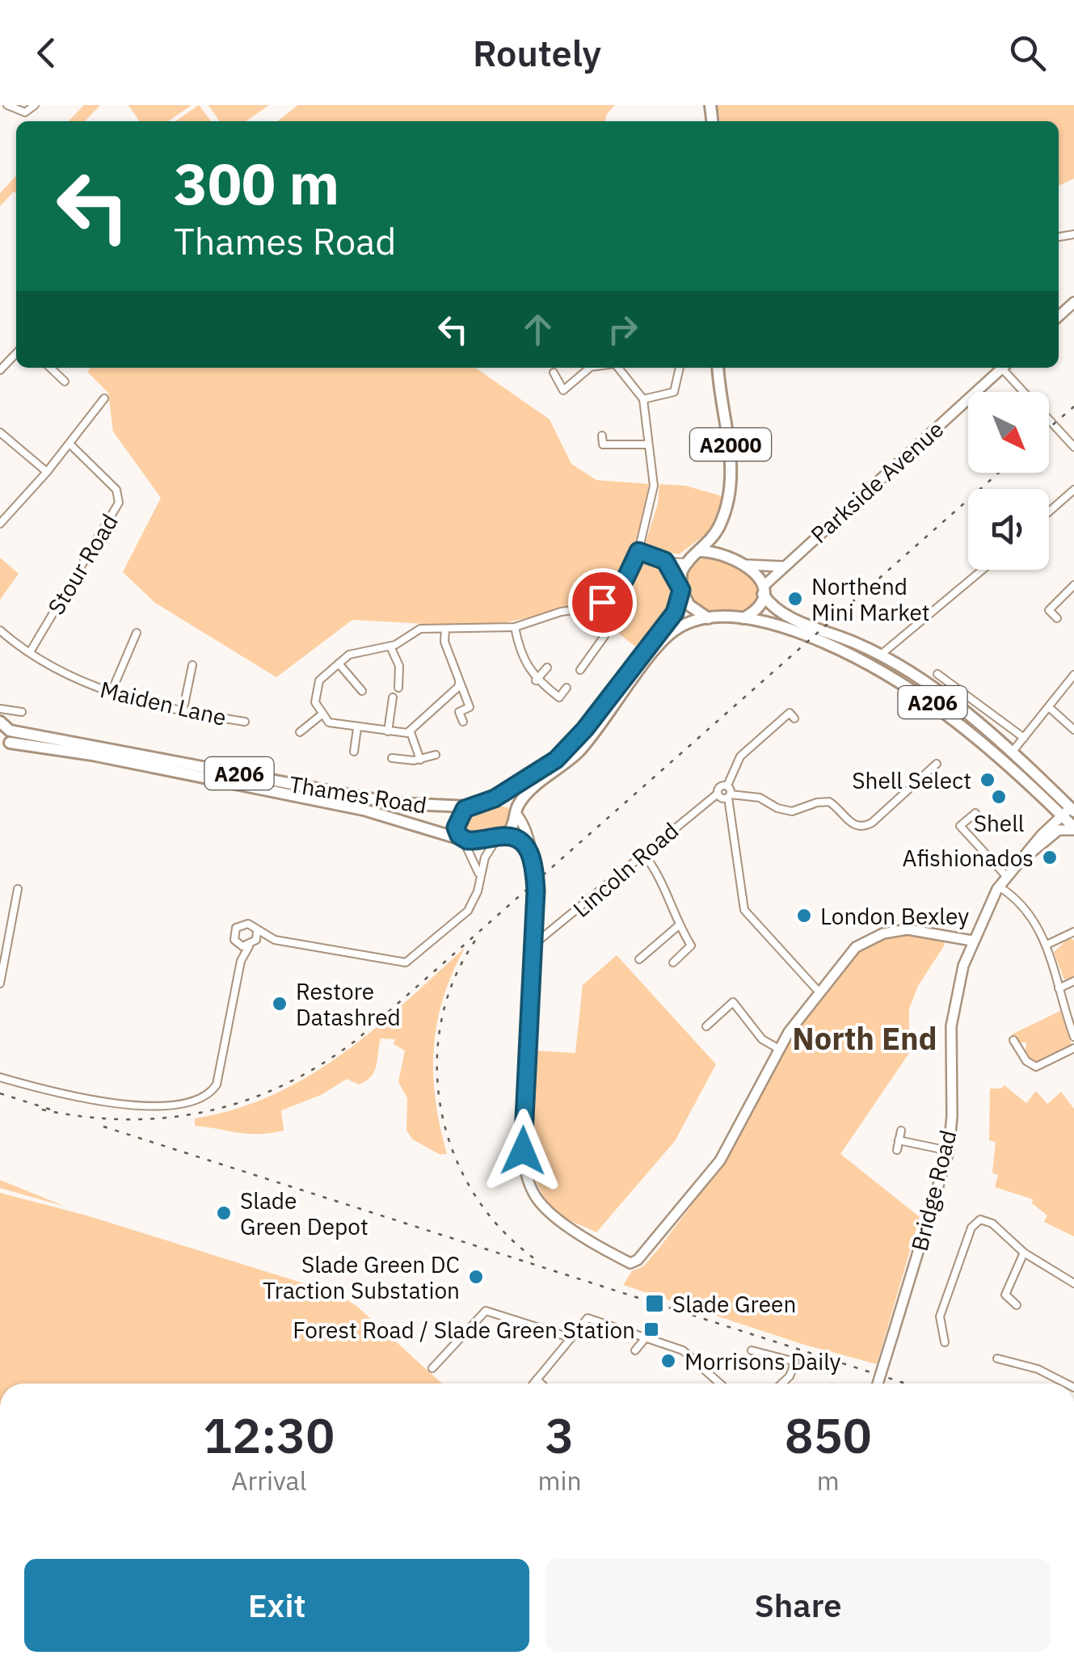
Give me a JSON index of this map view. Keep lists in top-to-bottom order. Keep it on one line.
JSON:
{"streets":{"main road":["A2000","A206","Thames Road"],"street":["Parkside Avenue","Stour Road","Maiden Lane","Lincoln Road","Bridge Road"]},"crossings":[["A2000","Parkside Avenue"],["A2000","A206"],["A2000","Thames Road"],["Parkside Avenue","A206"],["Parkside Avenue","Thames Road"],["Stour Road","Maiden Lane"],["A206","Thames Road"],["A206","Bridge Road"]],"districts":["North End"],"places":{"other":["Northend Mini Market","Shell Select","Shell","Afishionados","London Bexley","Restore Datashred","Slade Green Depot","Slade Green DC Traction Substation","Morrisons Daily"],"transit":["Slade Green","Forest Road / Slade Green Station"]},"north":"bottom right","page":{"header":"Routely","turn":["300 m","Thames Road"],"eta":["12:30","Arrival","3","min","850","m"],"buttons":["Exit","Share"]}}
